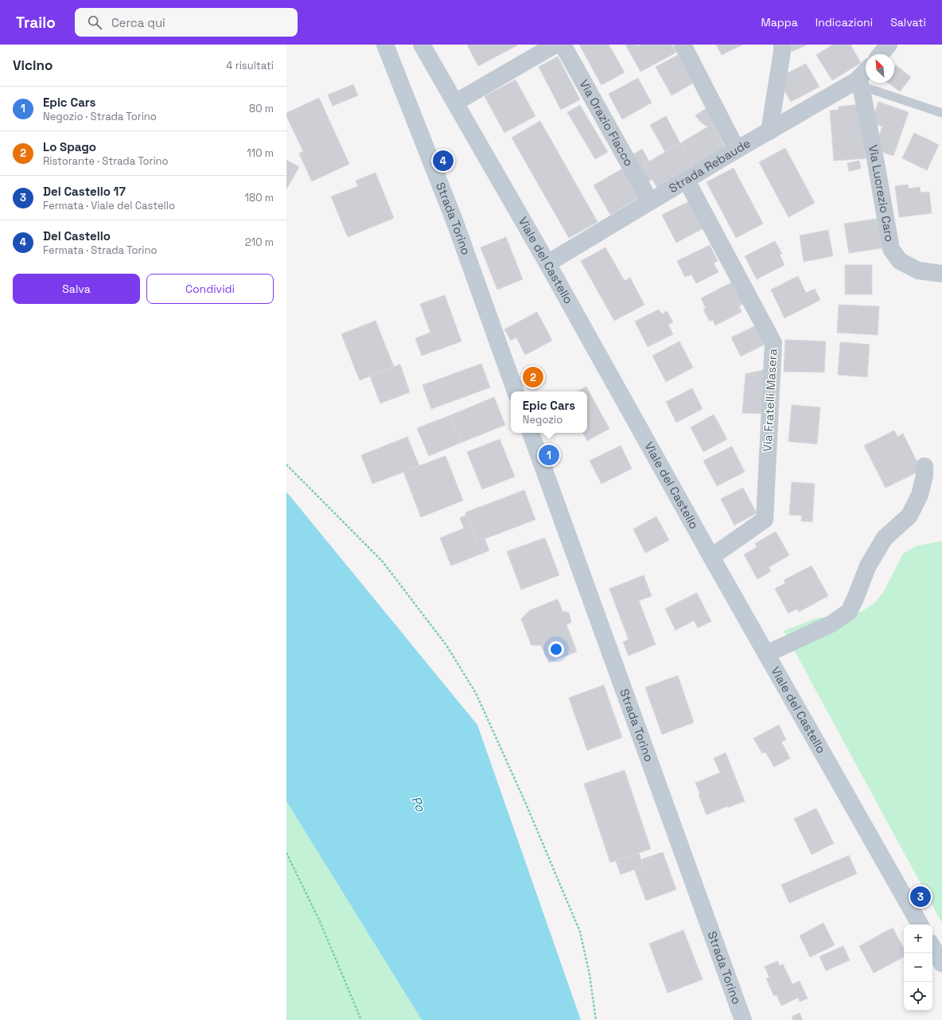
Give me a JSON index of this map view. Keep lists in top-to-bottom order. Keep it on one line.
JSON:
{"streets":{"street":["Via Orazio Flacco","Strada Rebaude","Via Lucrezio Caro","Strada Torino","Viale del Castello","Via Fratelli Masera"]},"crossings":[["Via Orazio Flacco","Strada Rebaude"],["Strada Rebaude","Via Lucrezio Caro"],["Strada Rebaude","Viale del Castello"],["Strada Rebaude","Via Fratelli Masera"],["Viale del Castello","Via Fratelli Masera"]],"water":["Po"],"north":"top left","page":{"header":"Trailo","search":"Cerca qui","nav":["Mappa","Indicazioni","Salvati"],"heading":["Vicino","4 risultati"],"list":[{"mark":"1","name":"Epic Cars","note":"Negozio · Strada Torino","value":"80 m"},{"mark":"2","name":"Lo Spago","note":"Ristorante · Strada Torino","value":"110 m"},{"mark":"3","name":"Del Castello 17","note":"Fermata · Viale del Castello","value":"180 m"},{"mark":"4","name":"Del Castello","note":"Fermata · Strada Torino","value":"210 m"}],"pins":["4","2","1","3"],"buttons":["Salva","Condividi"],"popup":["Epic Cars","Negozio"],"map_buttons":["+","−"]}}
